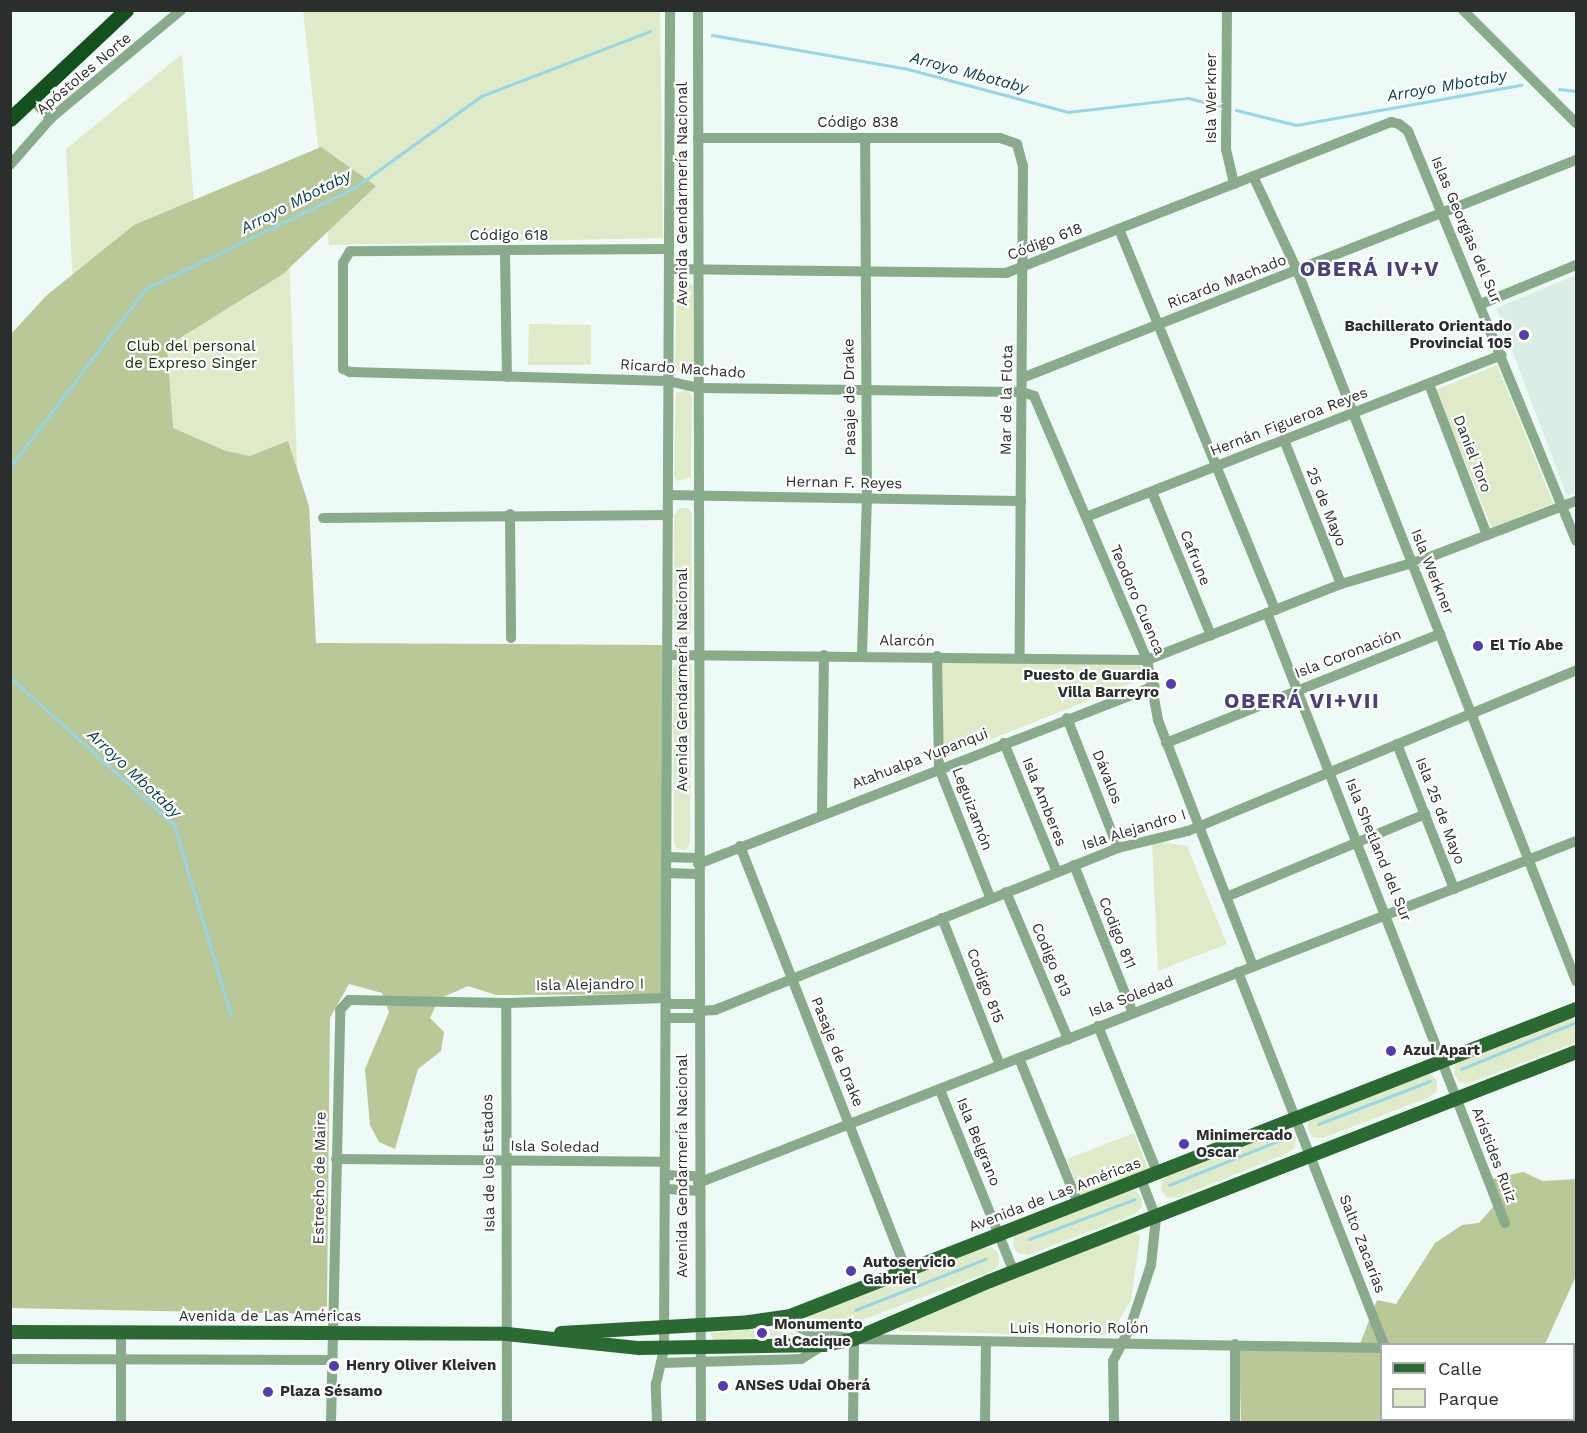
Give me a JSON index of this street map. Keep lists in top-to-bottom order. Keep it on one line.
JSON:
{"streets":{"main road":["Avenida de Las Américas"],"street":["Apóstoles Norte","Isla Werkner","Código 838","Avenida Gendarmería Nacional","Islas Georgias del Sur","Código 618","Ricardo Machado","Pasaje de Drake","Mar de la Flota","Hernán Figueroa Reyes","Daniel Toro","Hernan F. Reyes","25 de Mayo","Cafrune","Teodoro Cuenca","Alarcón","Isla Coronación","Atahualpa Yupanqui","Dávalos","Isla Amberes","Leguizamón","Isla 25 de Mayo","Isla Alejandro I","Isla Shetland del Sur","Codigo 811","Codigo 813","Codigo 815","Isla Soledad","Isla Belgrano","Arístides Ruiz","Isla de los Estados","Estrecho de Maire","Salto Zacarías","Luis Honorio Rolón"]},"crossings":[["Isla Werkner","Código 618"],["Isla Werkner","Ricardo Machado"],["Isla Werkner","Hernán Figueroa Reyes"],["Isla Werkner","Isla Coronación"],["Isla Werkner","Isla Alejandro I"],["Isla Werkner","Isla Soledad"],["Código 838","Avenida Gendarmería Nacional"],["Código 838","Pasaje de Drake"],["Código 838","Mar de la Flota"],["Avenida Gendarmería Nacional","Código 618"],["Avenida Gendarmería Nacional","Ricardo Machado"],["Avenida Gendarmería Nacional","Hernan F. Reyes"],["Avenida Gendarmería Nacional","Alarcón"],["Avenida Gendarmería Nacional","Atahualpa Yupanqui"],["Avenida Gendarmería Nacional","Isla Alejandro I"],["Avenida Gendarmería Nacional","Isla Soledad"],["Avenida Gendarmería Nacional","Avenida de Las Américas"],["Islas Georgias del Sur","Código 618"],["Islas Georgias del Sur","Ricardo Machado"],["Islas Georgias del Sur","Hernán Figueroa Reyes"],["Código 618","Ricardo Machado"],["Código 618","Pasaje de Drake"],["Código 618","Mar de la Flota"],["Código 618","Isla Shetland del Sur"],["Ricardo Machado","Pasaje de Drake"],["Ricardo Machado","Mar de la Flota"],["Ricardo Machado","Teodoro Cuenca"],["Ricardo Machado","Isla Shetland del Sur"],["Pasaje de Drake","Hernan F. Reyes"],["Pasaje de Drake","Alarcón"],["Pasaje de Drake","Atahualpa Yupanqui"],["Pasaje de Drake","Isla Alejandro I"],["Pasaje de Drake","Isla Soledad"],["Pasaje de Drake","Avenida de Las Américas"],["Mar de la Flota","Hernan F. Reyes"],["Mar de la Flota","Teodoro Cuenca"],["Mar de la Flota","Alarcón"],["Hernán Figueroa Reyes","Daniel Toro"],["Hernán Figueroa Reyes","25 de Mayo"],["Hernán Figueroa Reyes","Cafrune"],["Hernán Figueroa Reyes","Teodoro Cuenca"],["Hernán Figueroa Reyes","Isla Shetland del Sur"],["Teodoro Cuenca","Alarcón"],["Teodoro Cuenca","Isla Coronación"],["Teodoro Cuenca","Atahualpa Yupanqui"],["Teodoro Cuenca","Isla Alejandro I"],["Teodoro Cuenca","Isla Soledad"],["Alarcón","Leguizamón"],["Isla Coronación","Isla Shetland del Sur"],["Atahualpa Yupanqui","Dávalos"],["Atahualpa Yupanqui","Isla Amberes"],["Atahualpa Yupanqui","Leguizamón"],["Dávalos","Isla Alejandro I"],["Isla Amberes","Isla Alejandro I"],["Leguizamón","Isla Alejandro I"],["Isla 25 de Mayo","Isla Alejandro I"],["Isla 25 de Mayo","Isla Soledad"],["Isla Alejandro I","Isla Shetland del Sur"],["Isla Alejandro I","Codigo 811"],["Isla Alejandro I","Codigo 813"],["Isla Alejandro I","Codigo 815"],["Isla Alejandro I","Isla de los Estados"],["Isla Alejandro I","Estrecho de Maire"],["Isla Shetland del Sur","Isla Soledad"],["Isla Shetland del Sur","Arístides Ruiz"],["Isla Shetland del Sur","Avenida de Las Américas"],["Codigo 811","Isla Soledad"],["Codigo 813","Isla Soledad"],["Codigo 815","Isla Soledad"],["Isla Soledad","Isla Belgrano"],["Isla Soledad","Isla de los Estados"],["Isla Soledad","Estrecho de Maire"],["Isla Belgrano","Avenida de Las Américas"],["Arístides Ruiz","Avenida de Las Américas"],["Isla de los Estados","Avenida de Las Américas"],["Estrecho de Maire","Avenida de Las Américas"],["Avenida de Las Américas","Salto Zacarías"],["Avenida de Las Américas","Luis Honorio Rolón"]],"districts":["OBERÁ IV+V","OBERÁ VI+VII"],"water":["Arroyo Mbotaby"],"parks":["Club del personal de Expreso Singer"],"places":["Bachillerato Orientado Provincial 105","El Tío Abe","Puesto de Guardia Villa Barreyro","Azul Apart","Minimercado Oscar","Autoservicio Gabriel","Monumento al Cacique","Henry Oliver Kleiven","ANSeS Udai Oberá","Plaza Sésamo"],"legend":["Calle","Parque"]}
